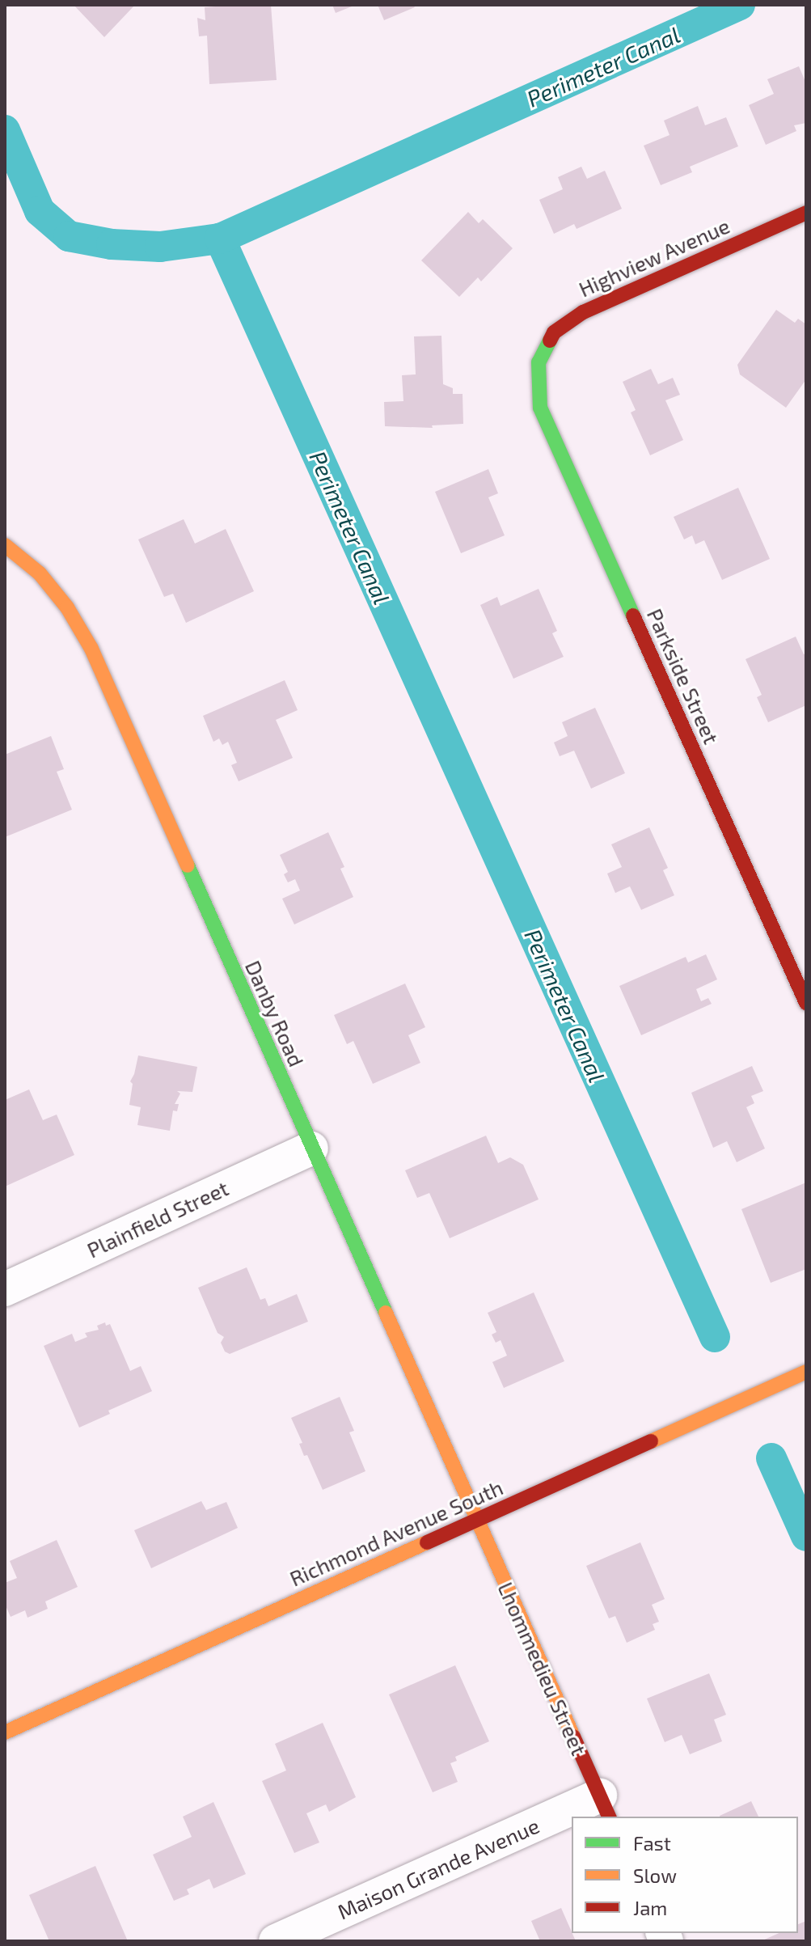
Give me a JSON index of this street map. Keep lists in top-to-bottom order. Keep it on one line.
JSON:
{"streets":{"street":["Highview Avenue","Parkside Street","Danby Road","Plainfield Street","Richmond Avenue South","Lhommedieu Street","Maison Grande Avenue"]},"crossings":[["Highview Avenue","Parkside Street"],["Danby Road","Plainfield Street"],["Danby Road","Richmond Avenue South"],["Danby Road","Lhommedieu Street"],["Richmond Avenue South","Lhommedieu Street"],["Lhommedieu Street","Maison Grande Avenue"]],"water":["Perimeter Canal"],"legend":["Fast","Slow","Jam"]}
